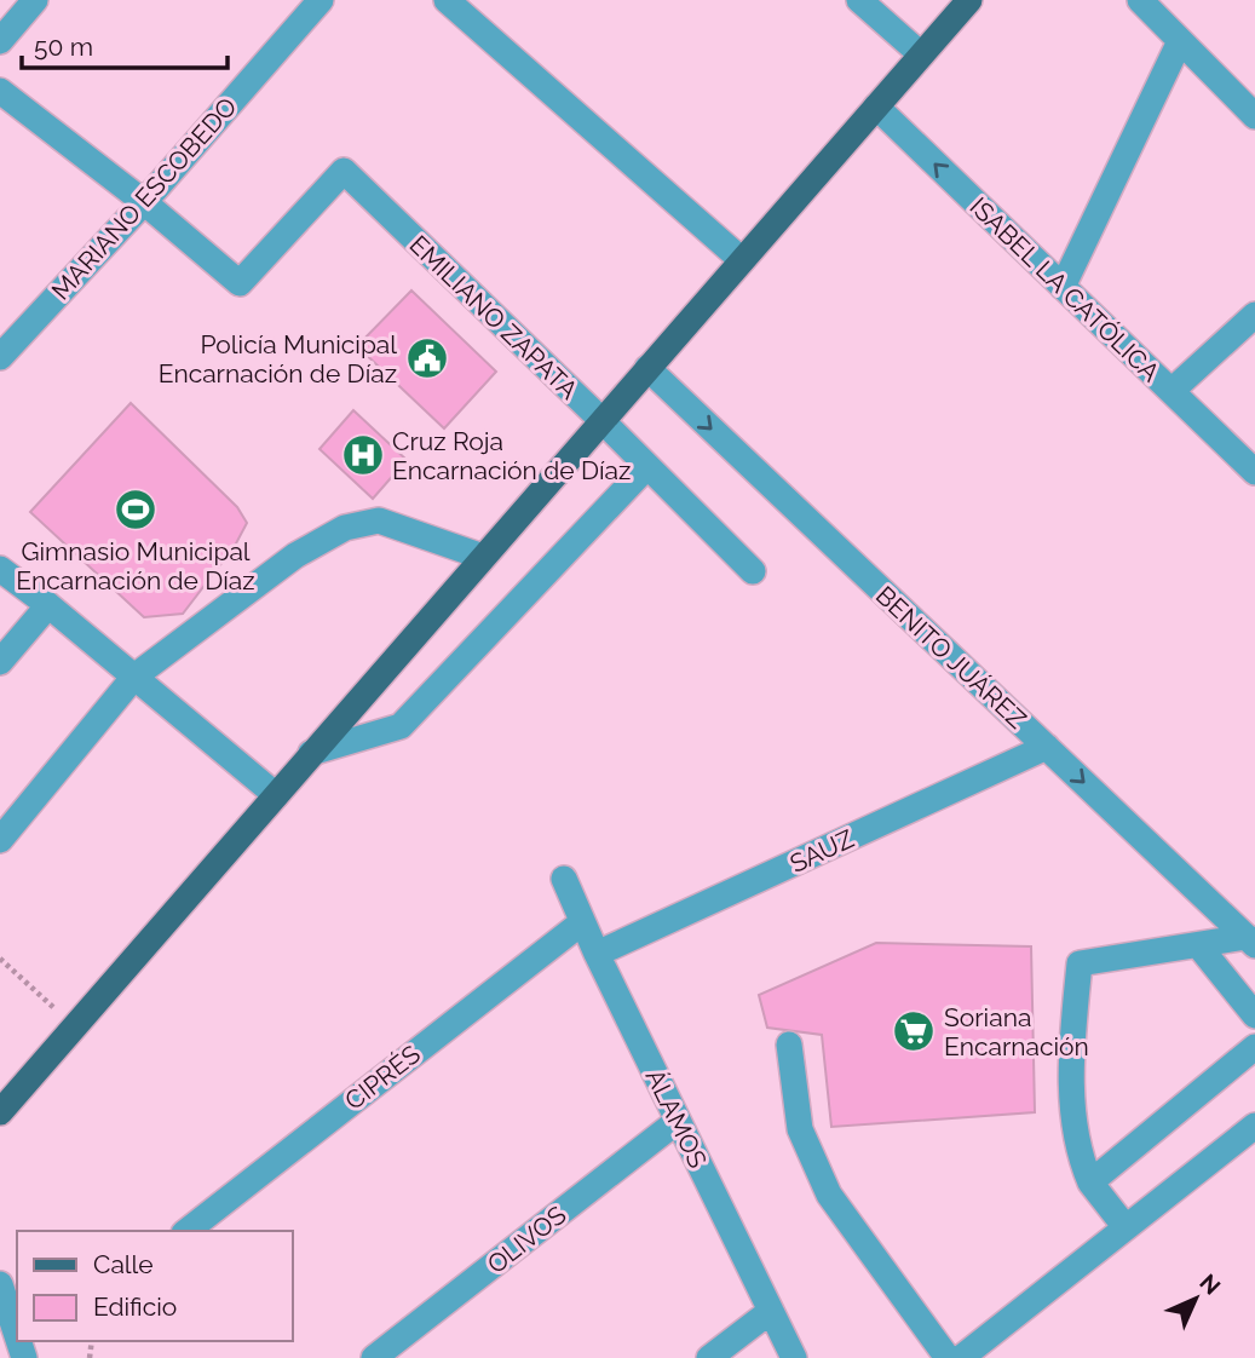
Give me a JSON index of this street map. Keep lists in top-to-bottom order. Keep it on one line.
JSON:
{"streets":{"street":["MARIANO ESCOBEDO","ISABEL LA CATÓLICA","EMILIANO ZAPATA","BENITO JUÁREZ","SAUZ","CIPRÉS","ÁLAMOS","OLIVOS"]},"crossings":[["MARIANO ESCOBEDO","EMILIANO ZAPATA"],["BENITO JUÁREZ","SAUZ"],["SAUZ","ÁLAMOS"],["CIPRÉS","ÁLAMOS"],["ÁLAMOS","OLIVOS"]],"one_way":["ISABEL LA CATÓLICA","BENITO JUÁREZ"],"places":{"public building":["Policía Municipal Encarnación de Díaz"],"hospital":["Cruz Roja Encarnación de Díaz"],"sports":["Gimnasio Municipal Encarnación de Díaz"],"supermarket":["Soriana Encarnación"]},"legend":["Calle","Edificio"],"scale_bar":"50 m","north":"top right"}
